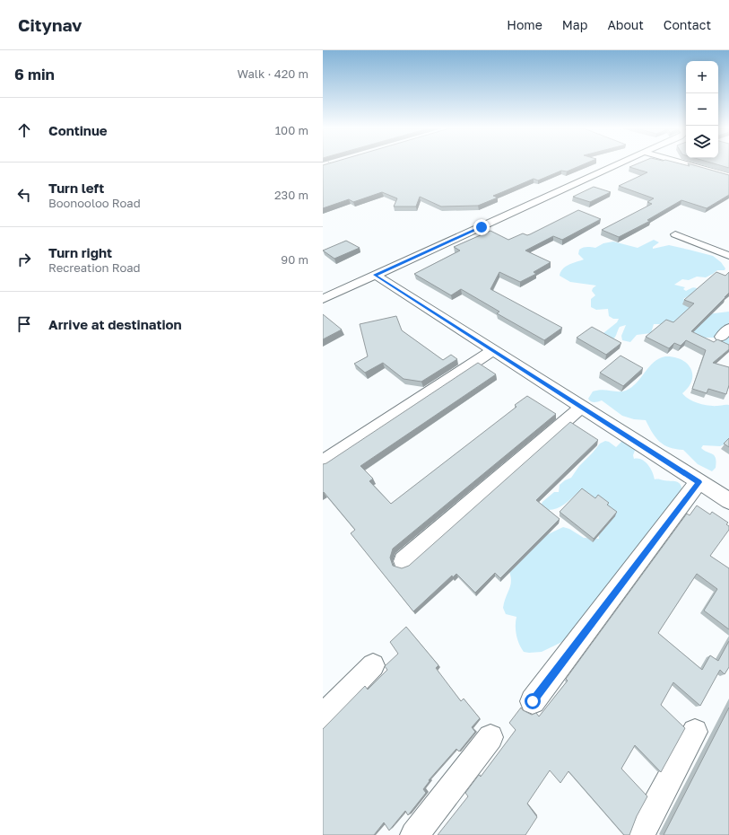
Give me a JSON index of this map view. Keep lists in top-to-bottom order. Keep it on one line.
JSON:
{"page":{"header":"Citynav","nav":["Home","Map","About","Contact"],"heading":["6 min","Walk · 420 m"],"map_buttons":["+","−"],"list":[["Continue","100 m"],["Turn left","Boonooloo Road","230 m"],["Turn right","Recreation Road","90 m"],"Arrive at destination"]}}
